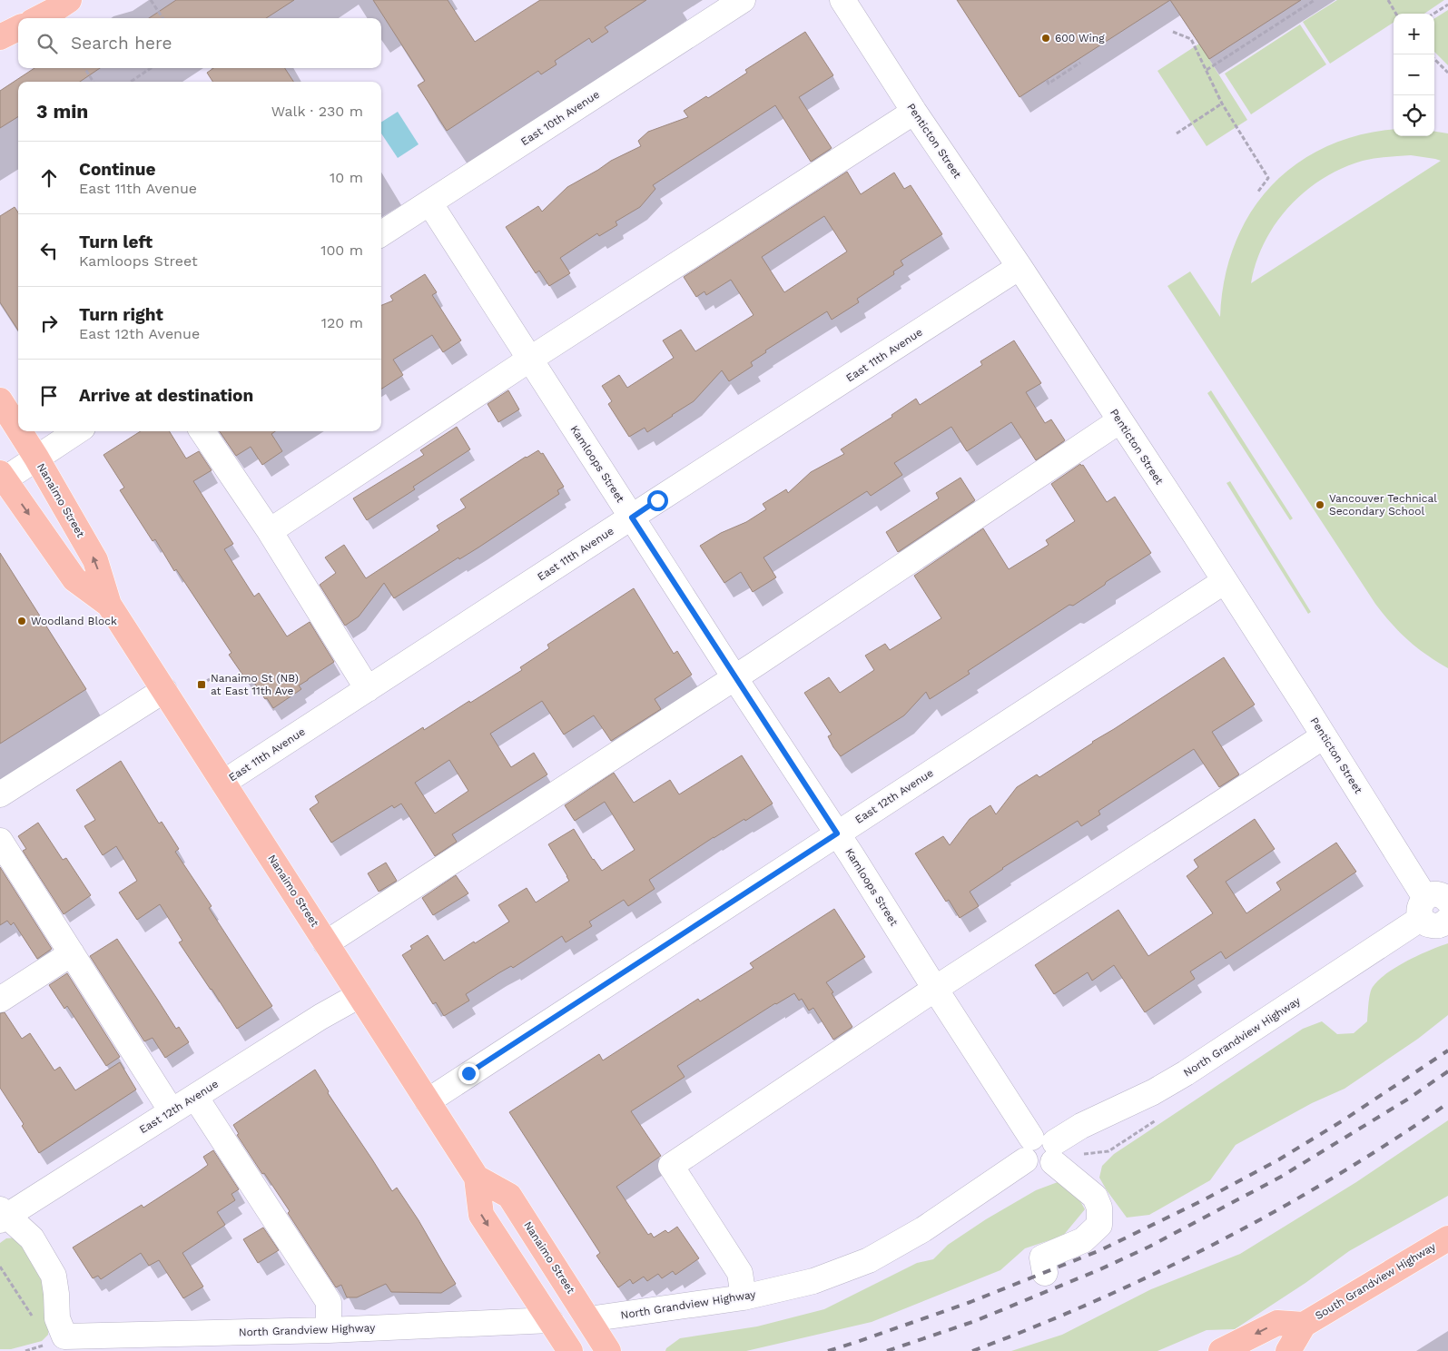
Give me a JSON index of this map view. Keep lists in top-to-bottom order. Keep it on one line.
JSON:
{"streets":{"main road":["Nanaimo Street","South Grandview Highway"],"street":["East 10th Avenue","Penticton Street","East 11th Avenue","Kamloops Street","East 12th Avenue","North Grandview Highway"]},"crossings":[["East 10th Avenue","Kamloops Street"],["Penticton Street","East 11th Avenue"],["Penticton Street","East 12th Avenue"],["Penticton Street","North Grandview Highway"],["East 11th Avenue","Kamloops Street"],["East 11th Avenue","Nanaimo Street"],["Kamloops Street","East 12th Avenue"],["Kamloops Street","North Grandview Highway"],["Nanaimo Street","East 12th Avenue"],["Nanaimo Street","North Grandview Highway"],["East 12th Avenue","North Grandview Highway"]],"places":{"other":["600 Wing","Vancouver Technical Secondary School","Woodland Block"],"transit":["Nanaimo St (NB) at East 11th Ave"]},"page":{"map_buttons":["+","−"],"search":"Search here","heading":["3 min","Walk · 230 m"],"list":[["Continue","East 11th Avenue","10 m"],["Turn left","Kamloops Street","100 m"],["Turn right","East 12th Avenue","120 m"],"Arrive at destination"]}}
